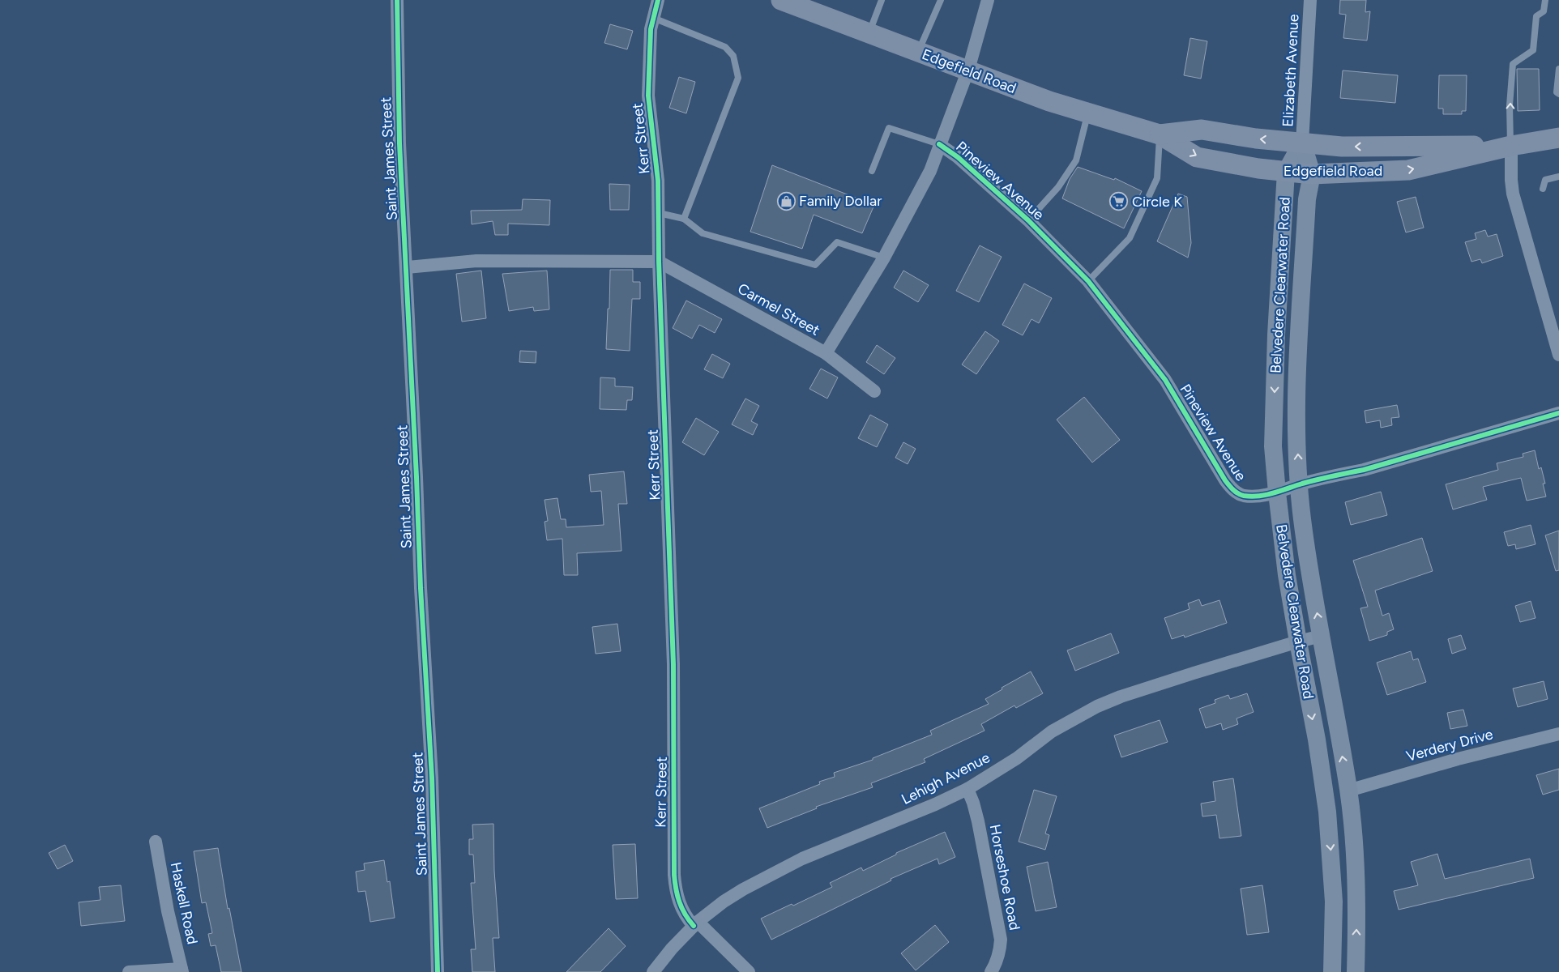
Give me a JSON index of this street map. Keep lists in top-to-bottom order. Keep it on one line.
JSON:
{"streets":{"main road":["Edgefield Road","Belvedere Clearwater Road"],"street":["Elizabeth Avenue","Kerr Street","Saint James Street","Pineview Avenue","Carmel Street","Verdery Drive","Lehigh Avenue","Horseshoe Road","Haskell Road"]},"crossings":[["Elizabeth Avenue","Edgefield Road"],["Elizabeth Avenue","Belvedere Clearwater Road"],["Edgefield Road","Belvedere Clearwater Road"],["Edgefield Road","Carmel Street"],["Kerr Street","Carmel Street"],["Kerr Street","Lehigh Avenue"],["Saint James Street","Carmel Street"],["Pineview Avenue","Belvedere Clearwater Road"],["Pineview Avenue","Carmel Street"],["Belvedere Clearwater Road","Verdery Drive"],["Belvedere Clearwater Road","Lehigh Avenue"],["Lehigh Avenue","Horseshoe Road"]],"places":{"shop":["Family Dollar"],"supermarket":["Circle K"]}}
